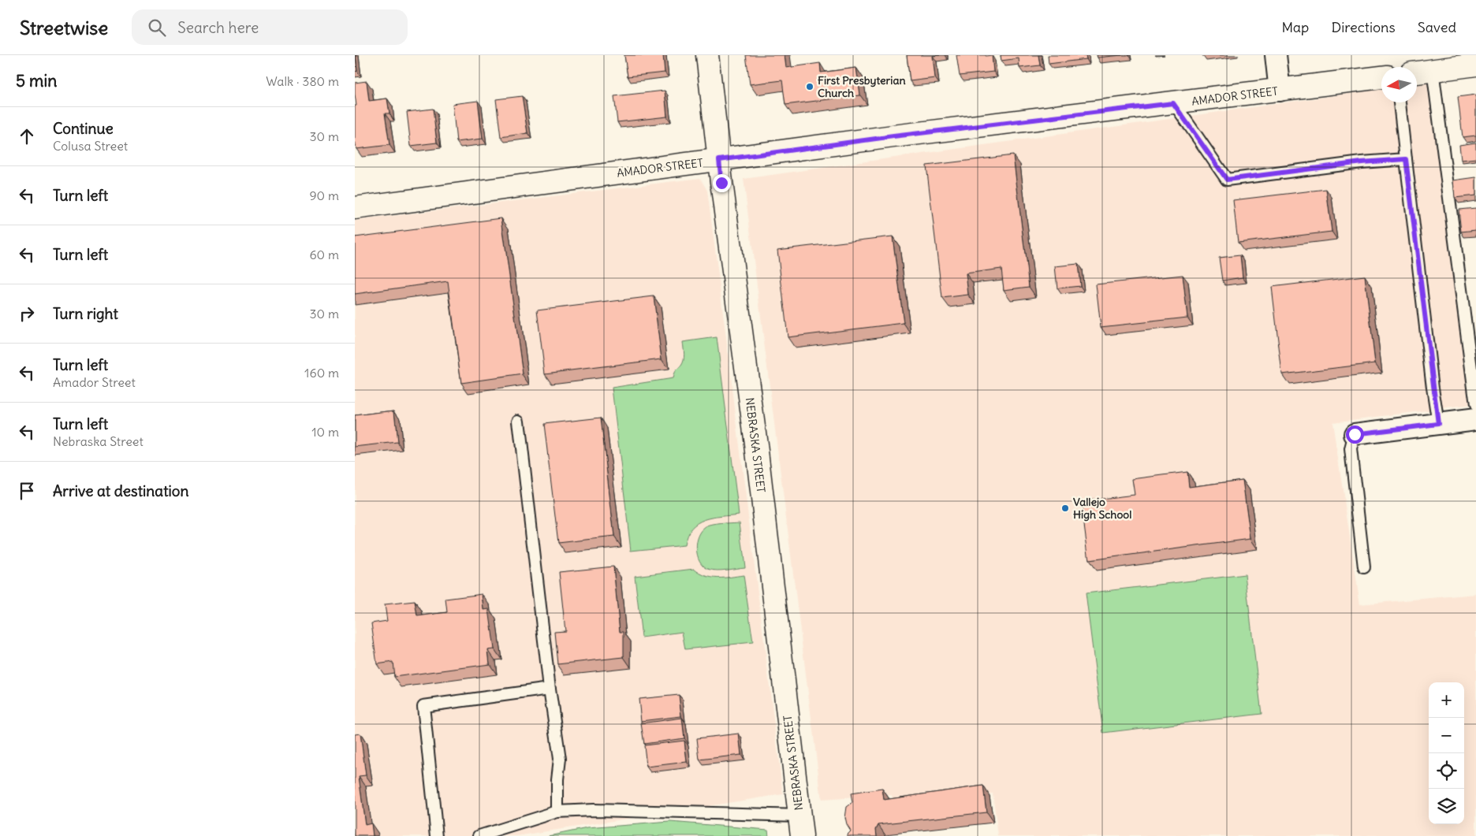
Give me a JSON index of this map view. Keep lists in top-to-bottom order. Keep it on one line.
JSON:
{"streets":{"street":["AMADOR STREET","NEBRASKA STREET"]},"crossings":[["AMADOR STREET","NEBRASKA STREET"]],"places":["First Presbyterian Church","Vallejo High School"],"north":"left","page":{"header":"Streetwise","search":"Search here","nav":["Map","Directions","Saved"],"heading":["5 min","Walk · 380 m"],"list":[["Continue","Colusa Street","30 m"],["Turn left","90 m"],["Turn left","60 m"],["Turn right","30 m"],["Turn left","Amador Street","160 m"],["Turn left","Nebraska Street","10 m"],"Arrive at destination"],"map_buttons":["+","−"]}}
